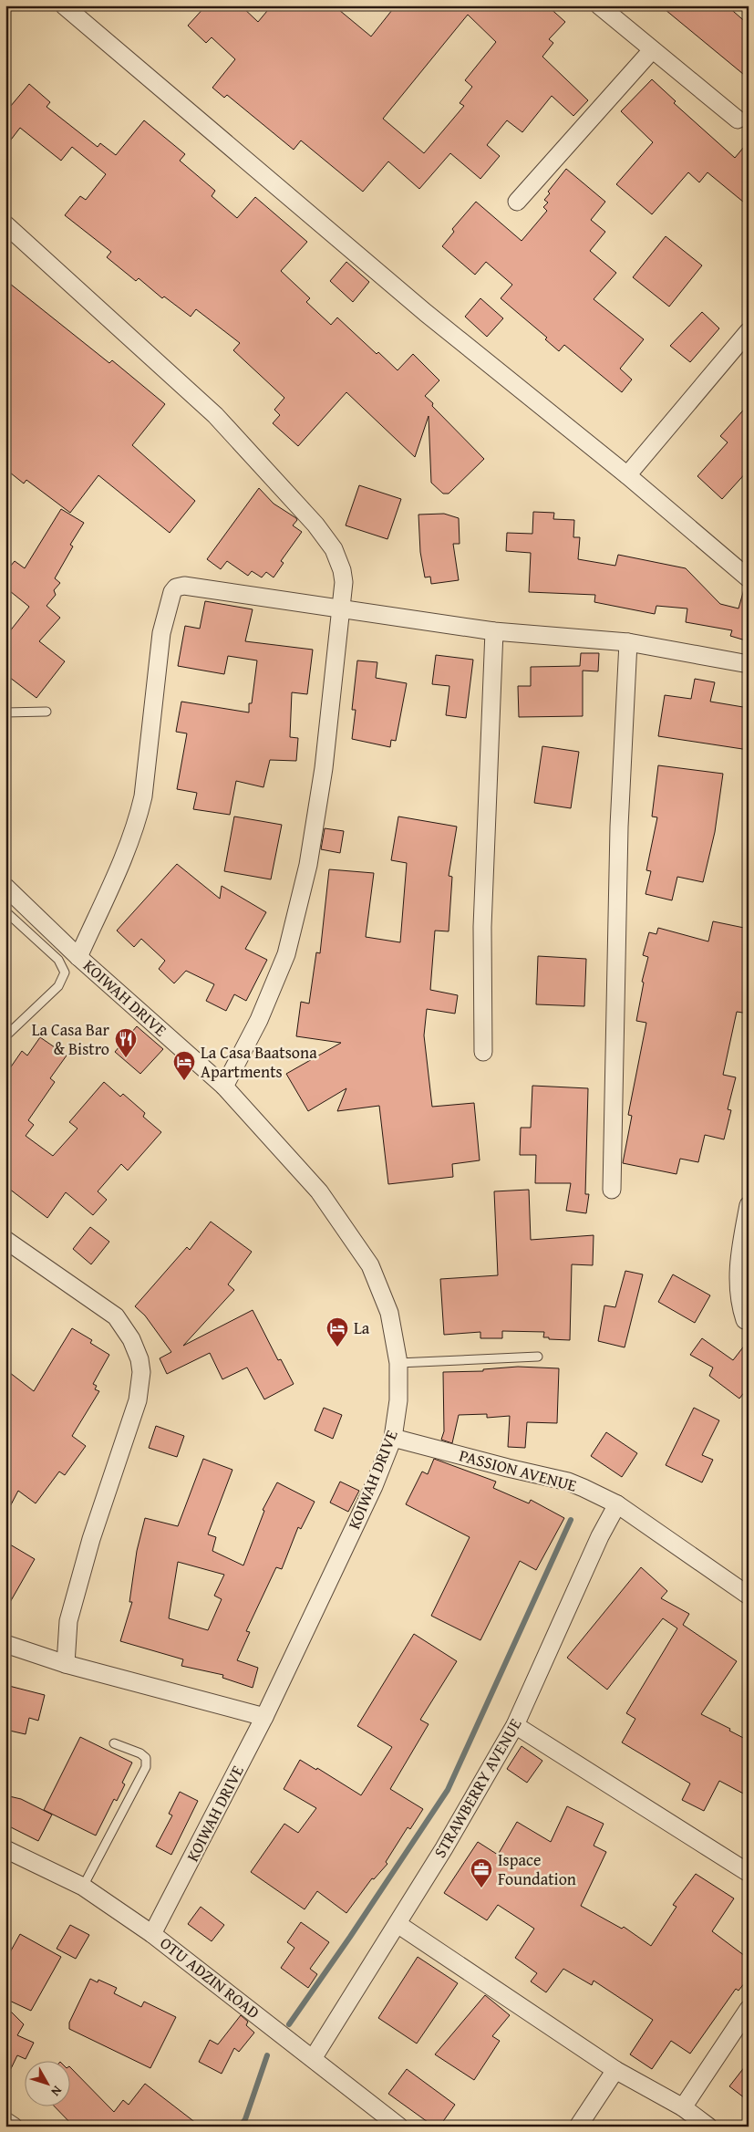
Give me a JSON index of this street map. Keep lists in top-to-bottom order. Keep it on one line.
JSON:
{"streets":{"street":["KOIWAH DRIVE","PASSION AVENUE","STRAWBERRY AVENUE","OTU ADZIN ROAD"]},"crossings":[["KOIWAH DRIVE","PASSION AVENUE"],["KOIWAH DRIVE","OTU ADZIN ROAD"],["PASSION AVENUE","STRAWBERRY AVENUE"],["STRAWBERRY AVENUE","OTU ADZIN ROAD"]],"places":{"restaurant":["La Casa Bar & Bistro"],"hotel":["La Casa Baatsona Apartments","La"],"office":["Ispace Foundation"]},"north":"bottom right"}
